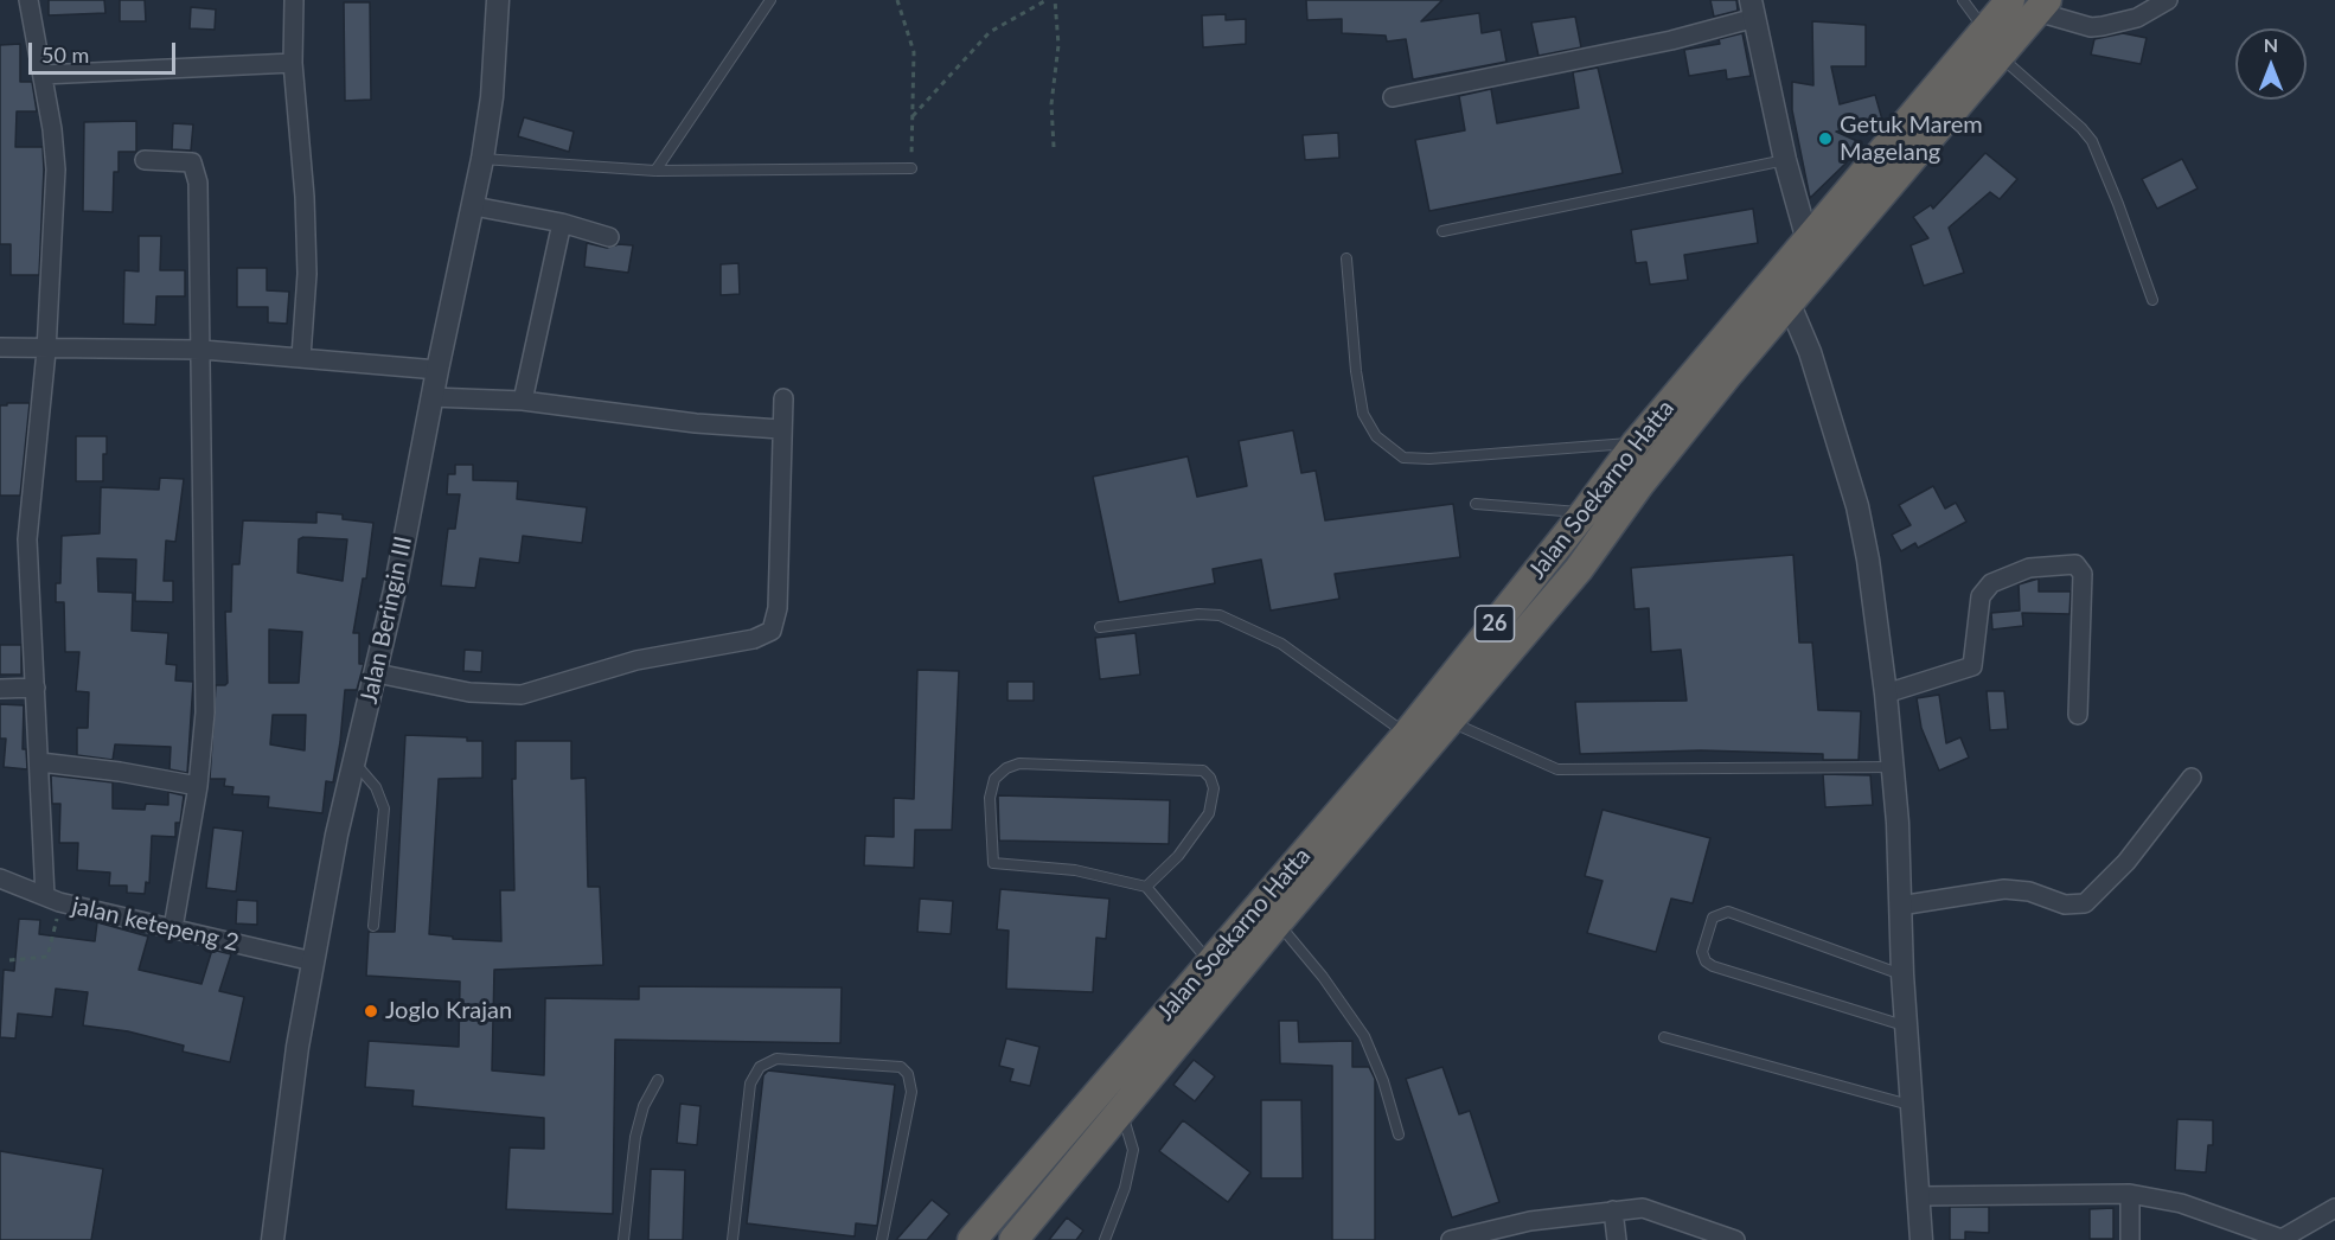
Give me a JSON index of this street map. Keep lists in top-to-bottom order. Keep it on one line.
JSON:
{"streets":{"highway":["Jalan Soekarno Hatta","26"],"street":["Jalan Beringin III","jalan ketepeng 2"]},"crossings":[["Jalan Beringin III","jalan ketepeng 2"]],"places":["Getuk Marem Magelang","Joglo Krajan"],"scale_bar":"50 m","north":"top"}
